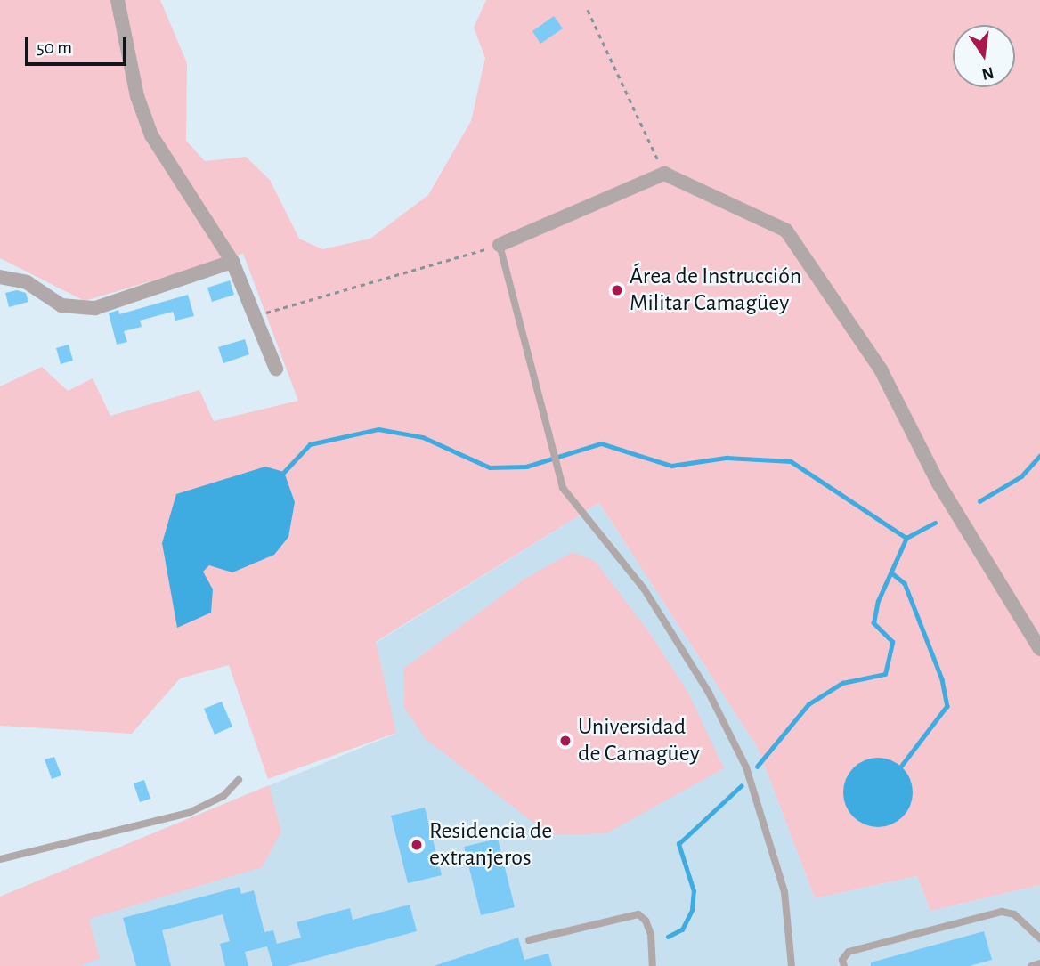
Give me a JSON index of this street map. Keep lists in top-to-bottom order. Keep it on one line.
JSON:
{"places":["Área de Instrucción Militar Camagüey","Universidad de Camagüey","Residencia de extranjeros"],"scale_bar":"50 m","north":"bottom"}
